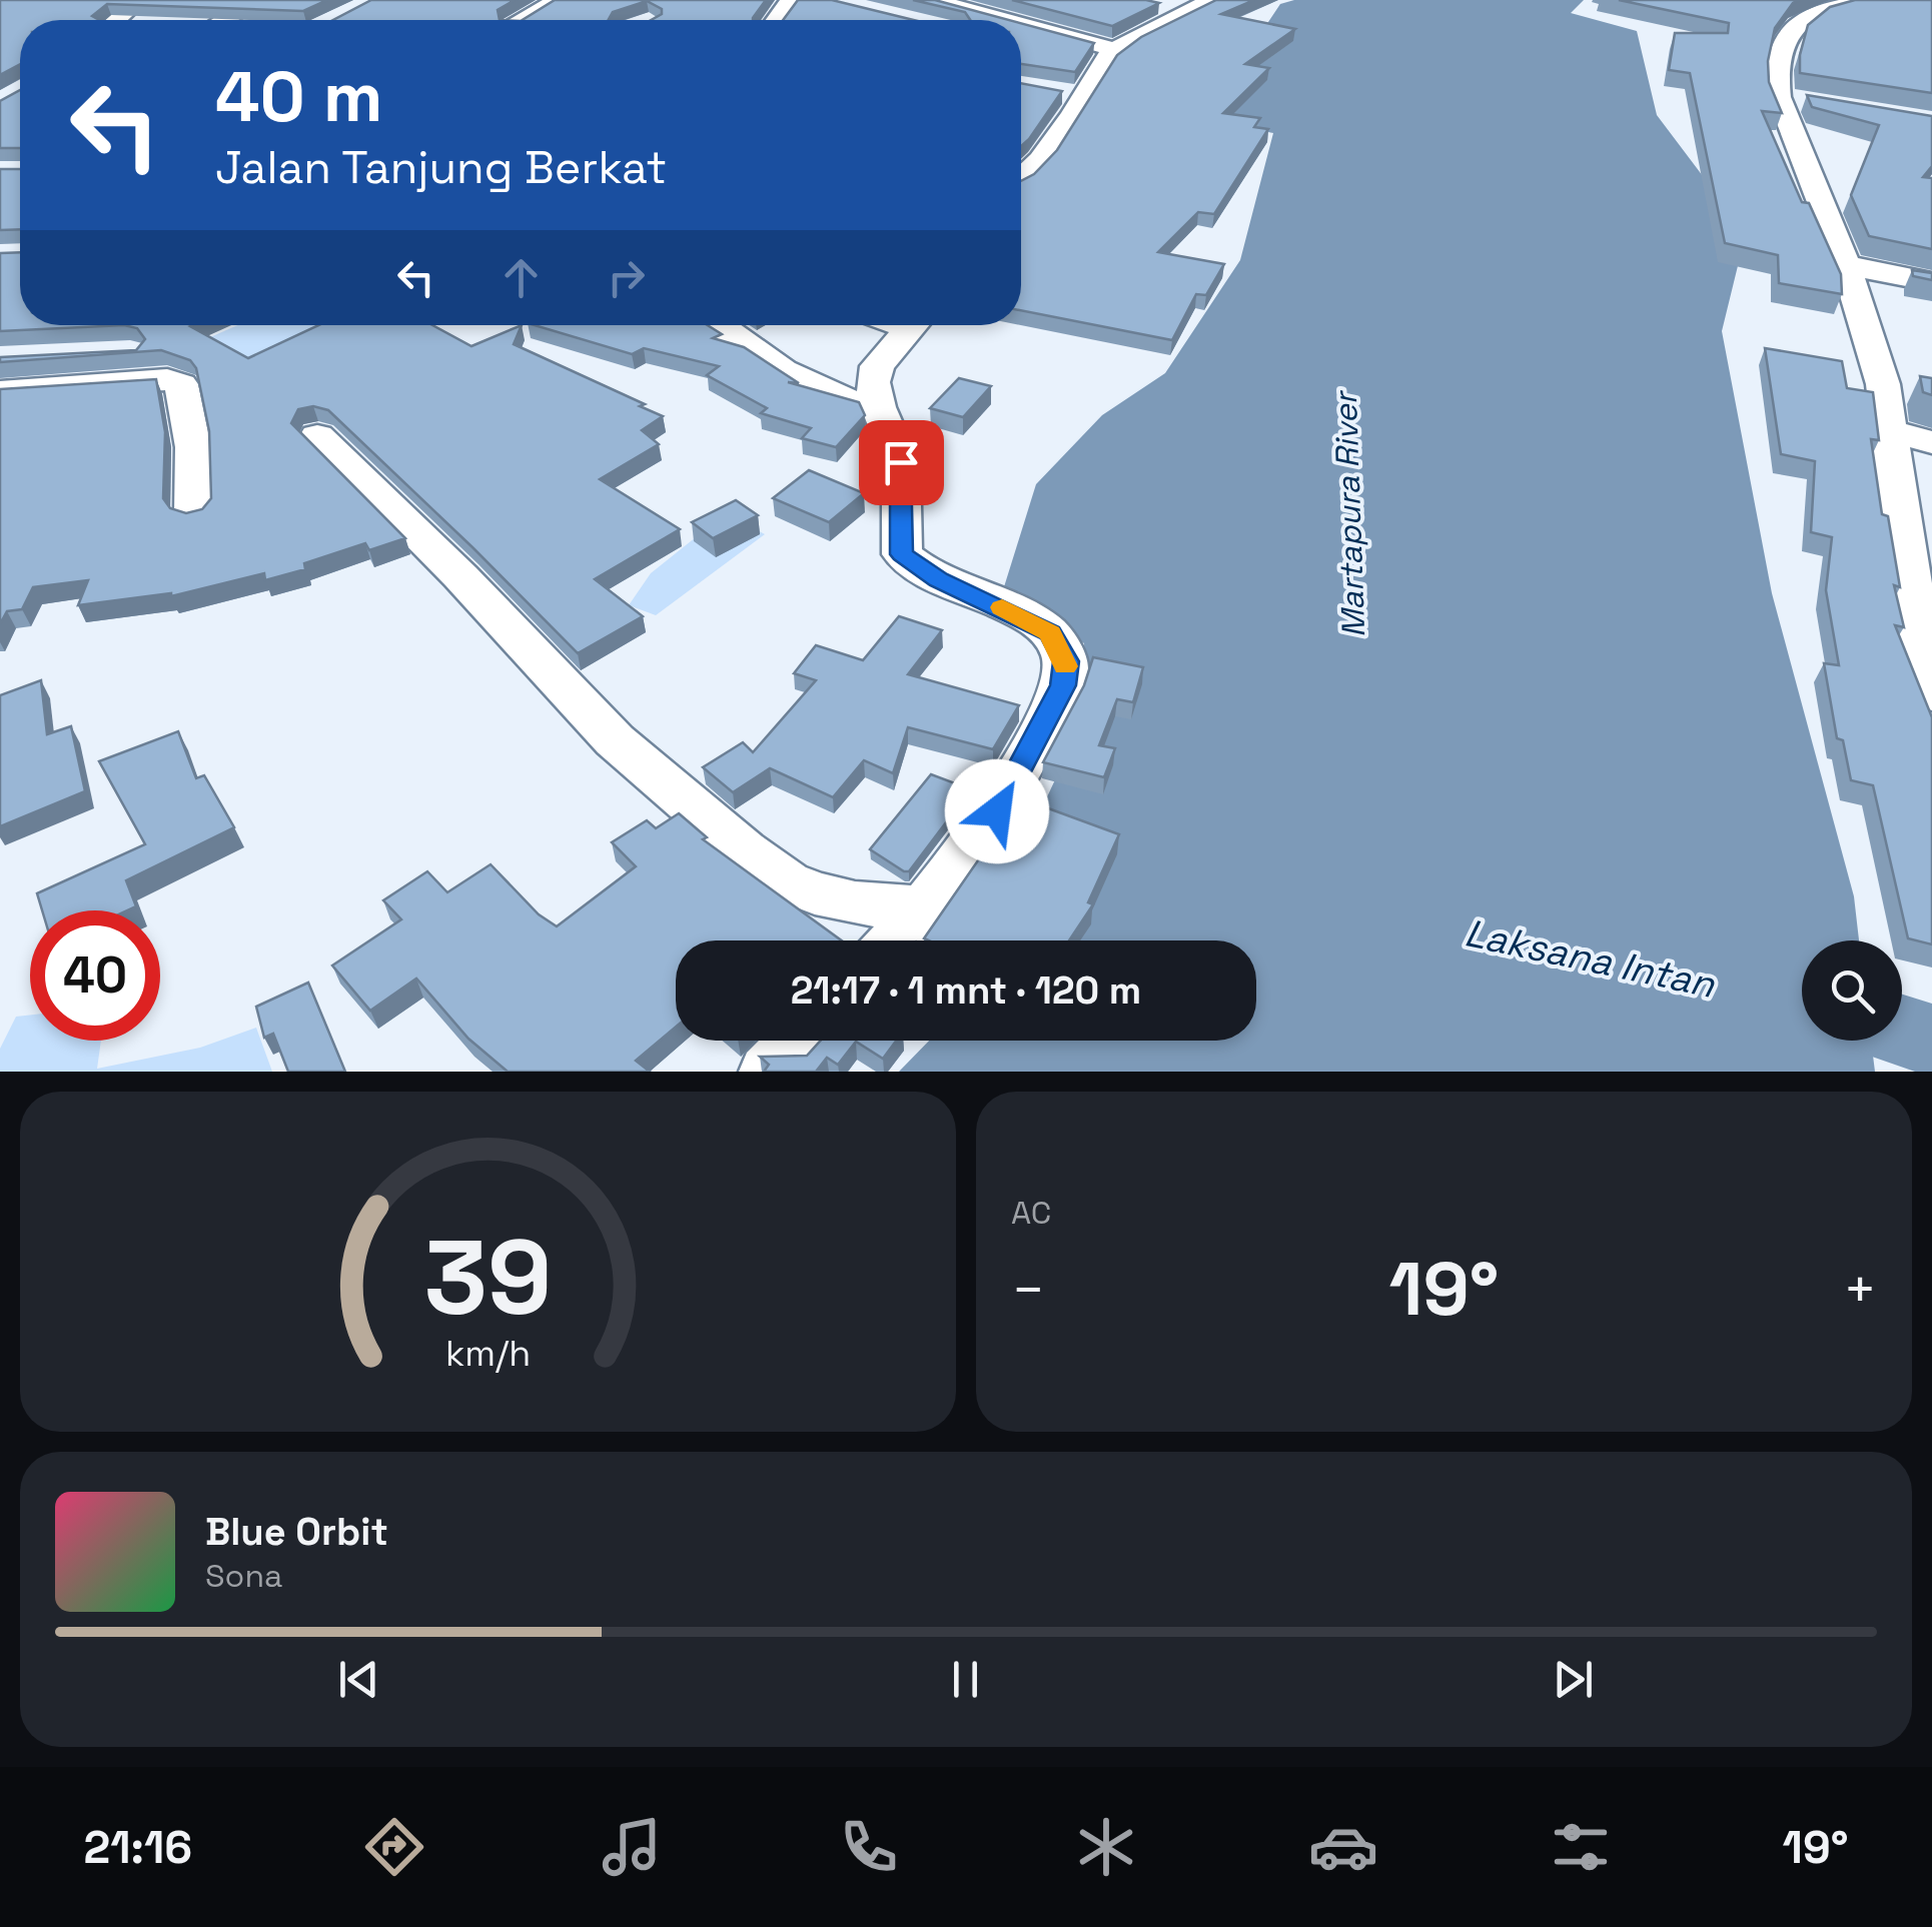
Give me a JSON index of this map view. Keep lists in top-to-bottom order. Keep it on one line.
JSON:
{"water":["Martapura River","Laksana Intan"],"page":{"turn":["40 m","Jalan Tanjung Berkat"],"limit":"40","trip":"21:17 · 1 mnt · 120 m","tile":"AC","heat":["−","19°","+"],"song":["Blue Orbit","Sona"],"tabs":["21:16","19°"],"gauge":["39","km/h"]}}
